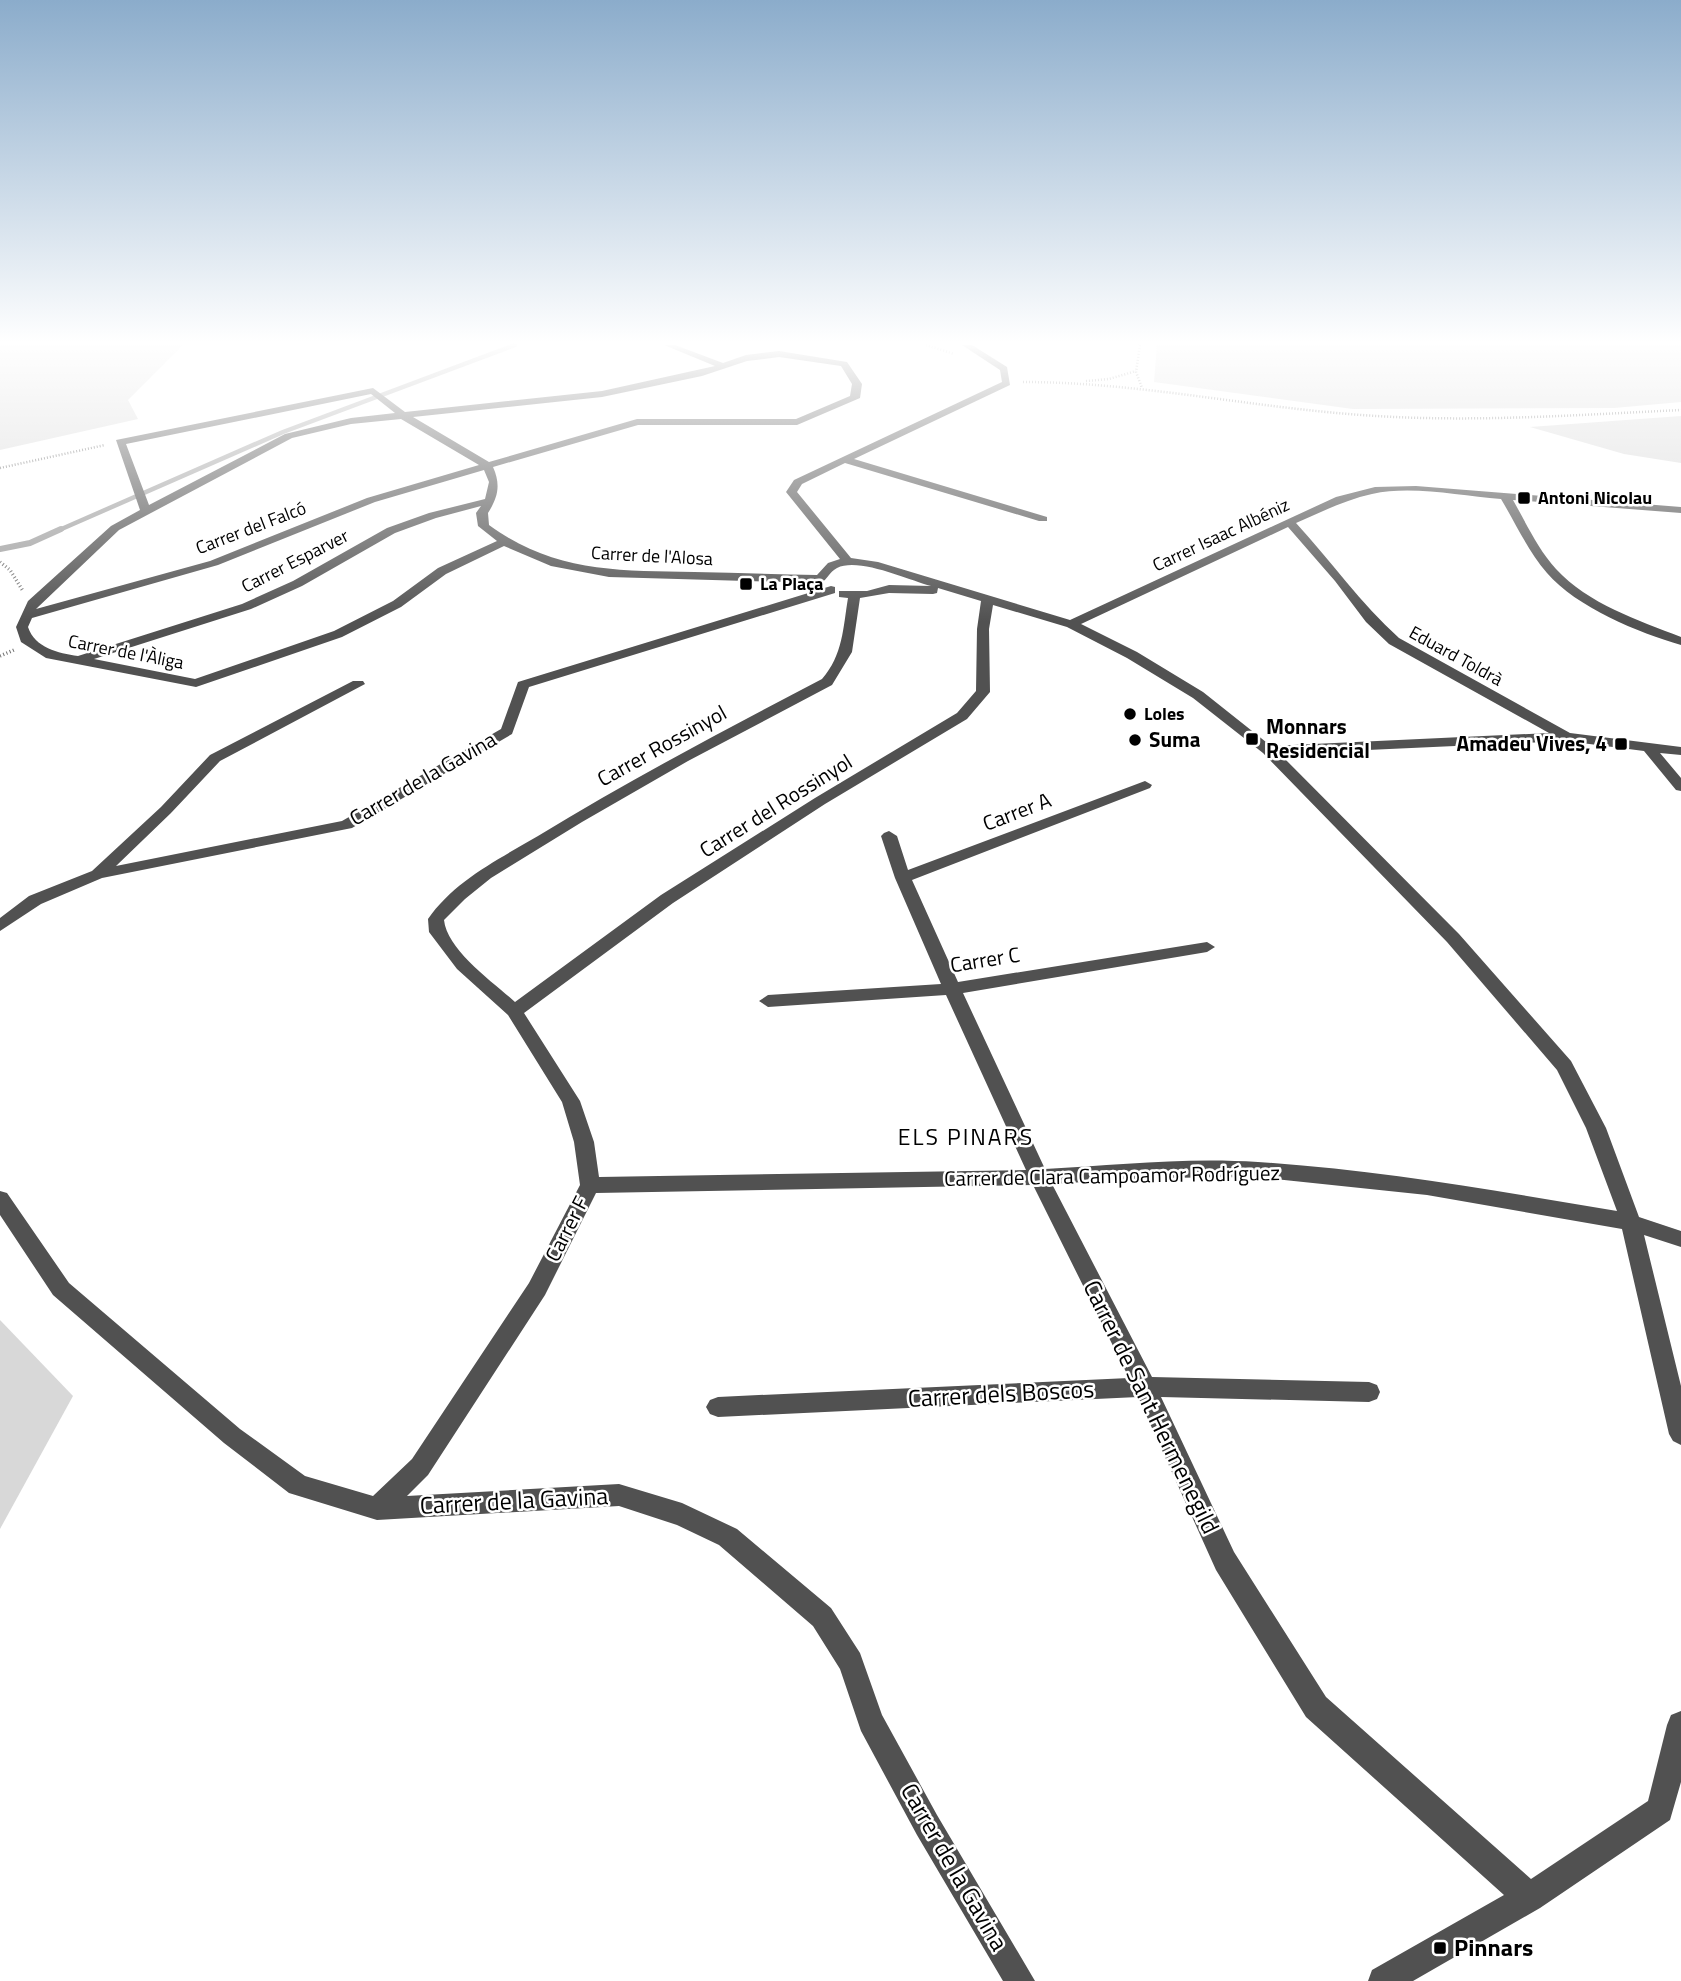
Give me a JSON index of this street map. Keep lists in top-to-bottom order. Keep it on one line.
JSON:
{"streets":{"street":["Carrer del Falcó","Carrer Isaac Albéniz","Carrer de l'Alosa","Carrer Esparver","Carrer de l'Àliga","Eduard Toldrà","Carrer Rossinyol","Carrer de la Gavina","Carrer del Rossinyol","Carrer A","Carrer C","Carrer de Clara Campoamor Rodríguez","Carrer F","Carrer dels Boscos","Carrer de Sant Hermenegild"]},"crossings":[["Carrer del Falcó","Carrer de l'Alosa"],["Carrer del Falcó","Carrer de l'Àliga"],["Carrer Isaac Albéniz","Eduard Toldrà"],["Carrer de l'Alosa","Carrer Esparver"],["Carrer de l'Alosa","Carrer de l'Àliga"],["Carrer de l'Alosa","Carrer Rossinyol"],["Carrer de l'Alosa","Carrer de la Gavina"],["Carrer Esparver","Carrer de l'Àliga"],["Carrer Rossinyol","Carrer F"],["Carrer de la Gavina","Carrer F"],["Carrer del Rossinyol","Carrer F"],["Carrer A","Carrer de Sant Hermenegild"],["Carrer C","Carrer de Sant Hermenegild"],["Carrer de Clara Campoamor Rodríguez","Carrer F"],["Carrer de Clara Campoamor Rodríguez","Carrer de Sant Hermenegild"],["Carrer dels Boscos","Carrer de Sant Hermenegild"]],"districts":["ELS PINARS"],"places":{"transit":["Antoni Nicolau","La Plaça","Monnars Residencial","Amadeu Vives, 4","Pinnars"],"other":["Loles","Suma"]}}
